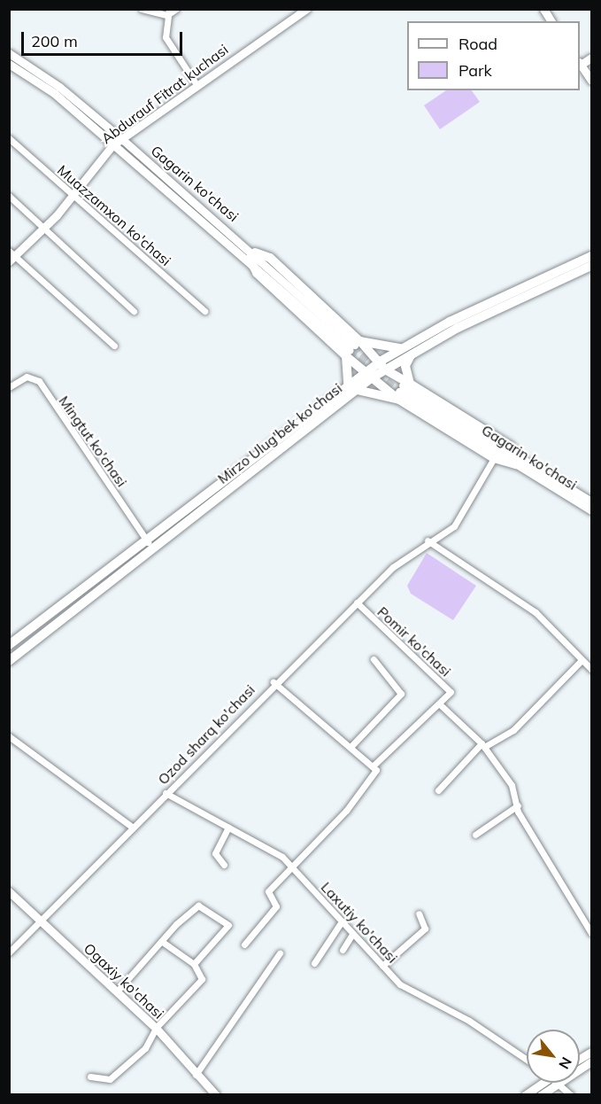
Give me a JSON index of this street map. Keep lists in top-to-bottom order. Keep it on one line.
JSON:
{"streets":{"main road":["Abdurauf Fitrat kuchasi","Gagarin ko'chasi","Mirzo Ulug'bek ko'chasi","Ogaxiy ko'chasi"],"street":["Muazzamxon ko'chasi","Mingtut ko'chasi","Pomir ko'chasi","Ozod sharq ko'chasi","Laxutiy ko'chasi"]},"crossings":[["Abdurauf Fitrat kuchasi","Gagarin ko'chasi"],["Abdurauf Fitrat kuchasi","Muazzamxon ko'chasi"],["Mirzo Ulug'bek ko'chasi","Mingtut ko'chasi"],["Pomir ko'chasi","Ozod sharq ko'chasi"],["Ozod sharq ko'chasi","Laxutiy ko'chasi"],["Ozod sharq ko'chasi","Ogaxiy ko'chasi"]],"legend":["Road","Park"],"scale_bar":"200 m","north":"bottom right"}
